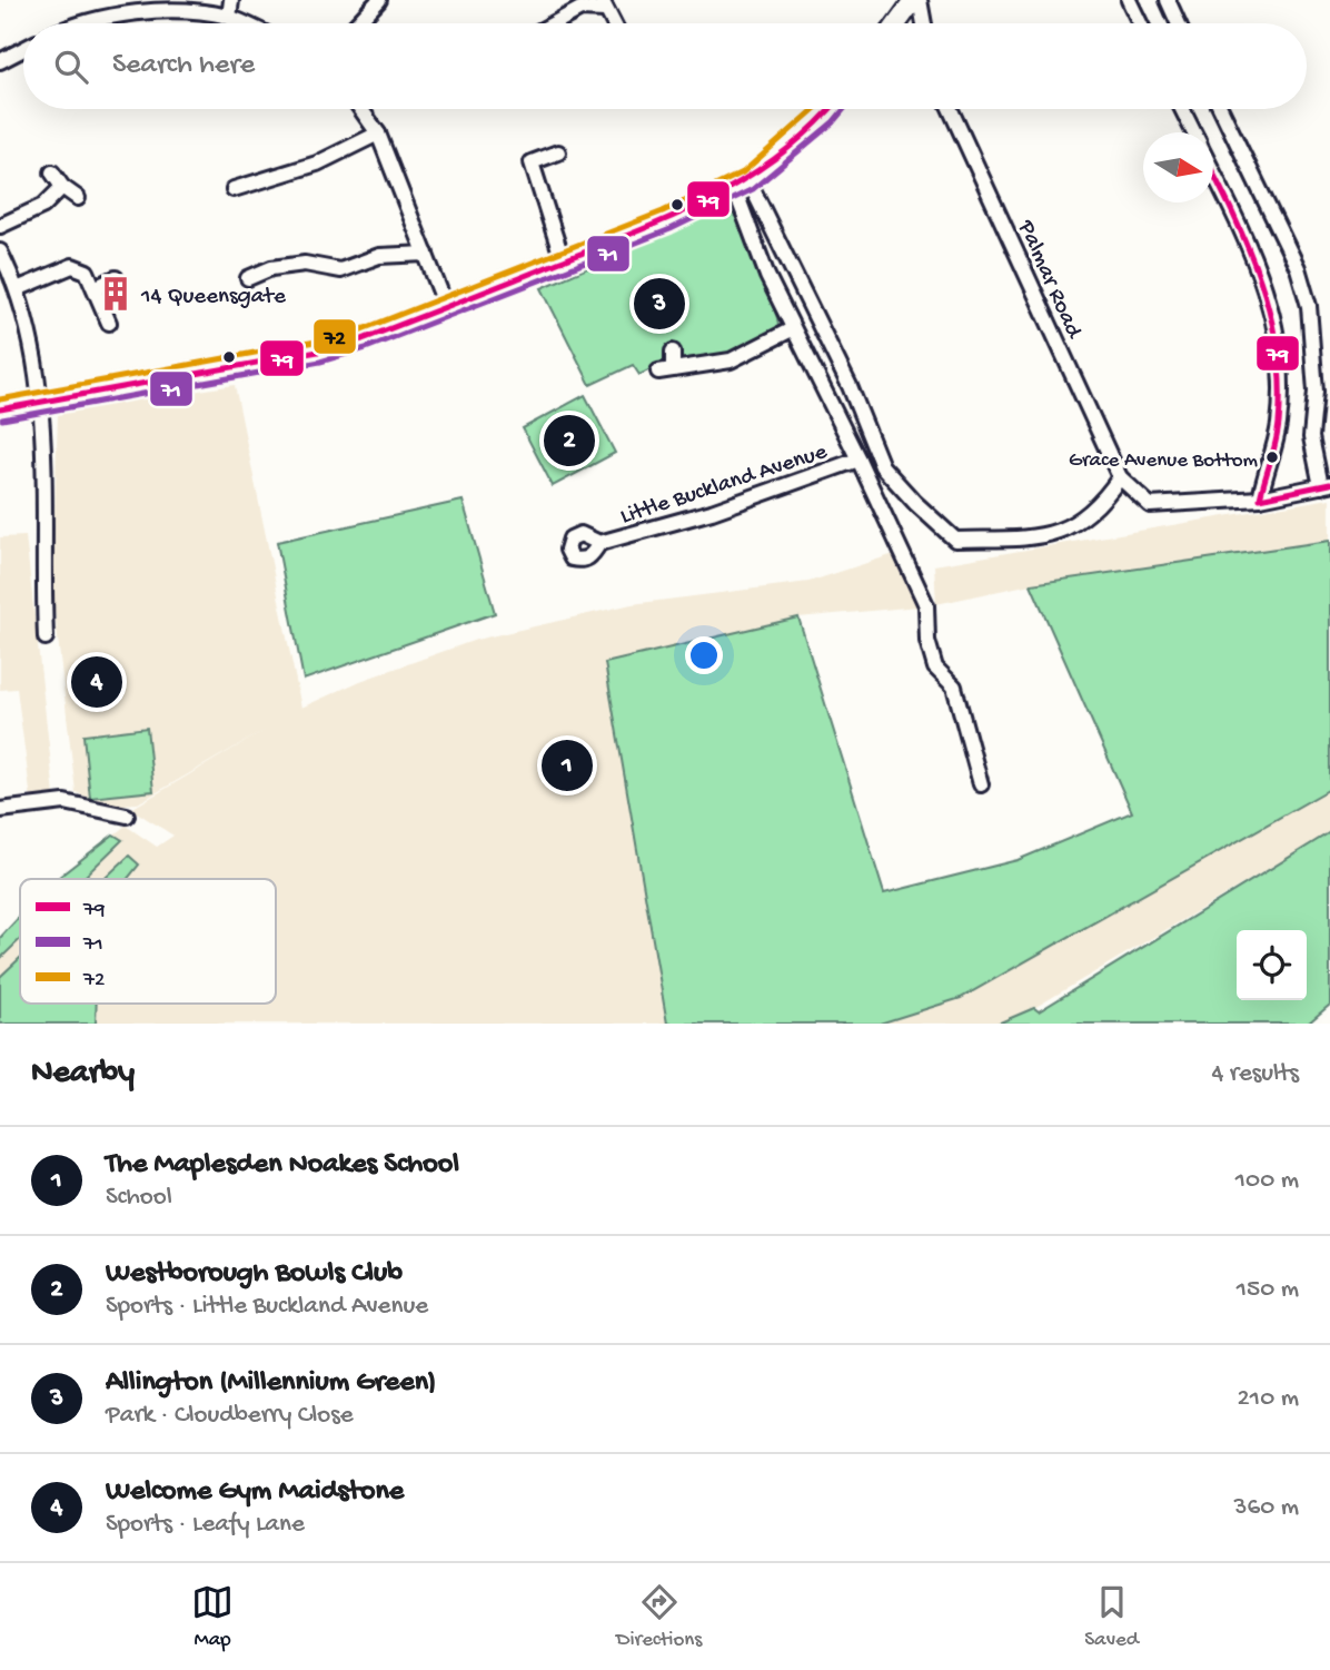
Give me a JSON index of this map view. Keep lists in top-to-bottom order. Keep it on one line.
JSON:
{"streets":{"street":["Palmar Road","Little Buckland Avenue"]},"places":{"building":["14 Queensgate"],"other":["Grace Avenue Bottom"]},"lines":["transit line 79","transit line 71","transit line 72"],"legend":["79","71","72"],"north":"right","page":{"search":"Search here","pins":["3","2","4","1"],"heading":["Nearby","4 results"],"list":[{"mark":"1","name":"The Maplesden Noakes School","note":"School","value":"100 m"},{"mark":"2","name":"Westborough Bowls Club","note":"Sports · Little Buckland Avenue","value":"150 m"},{"mark":"3","name":"Allington (Millennium Green)","note":"Park · Cloudberry Close","value":"210 m"},{"mark":"4","name":"Welcome Gym Maidstone","note":"Sports · Leafy Lane","value":"360 m"}],"nav":["Map","Directions","Saved"]}}
